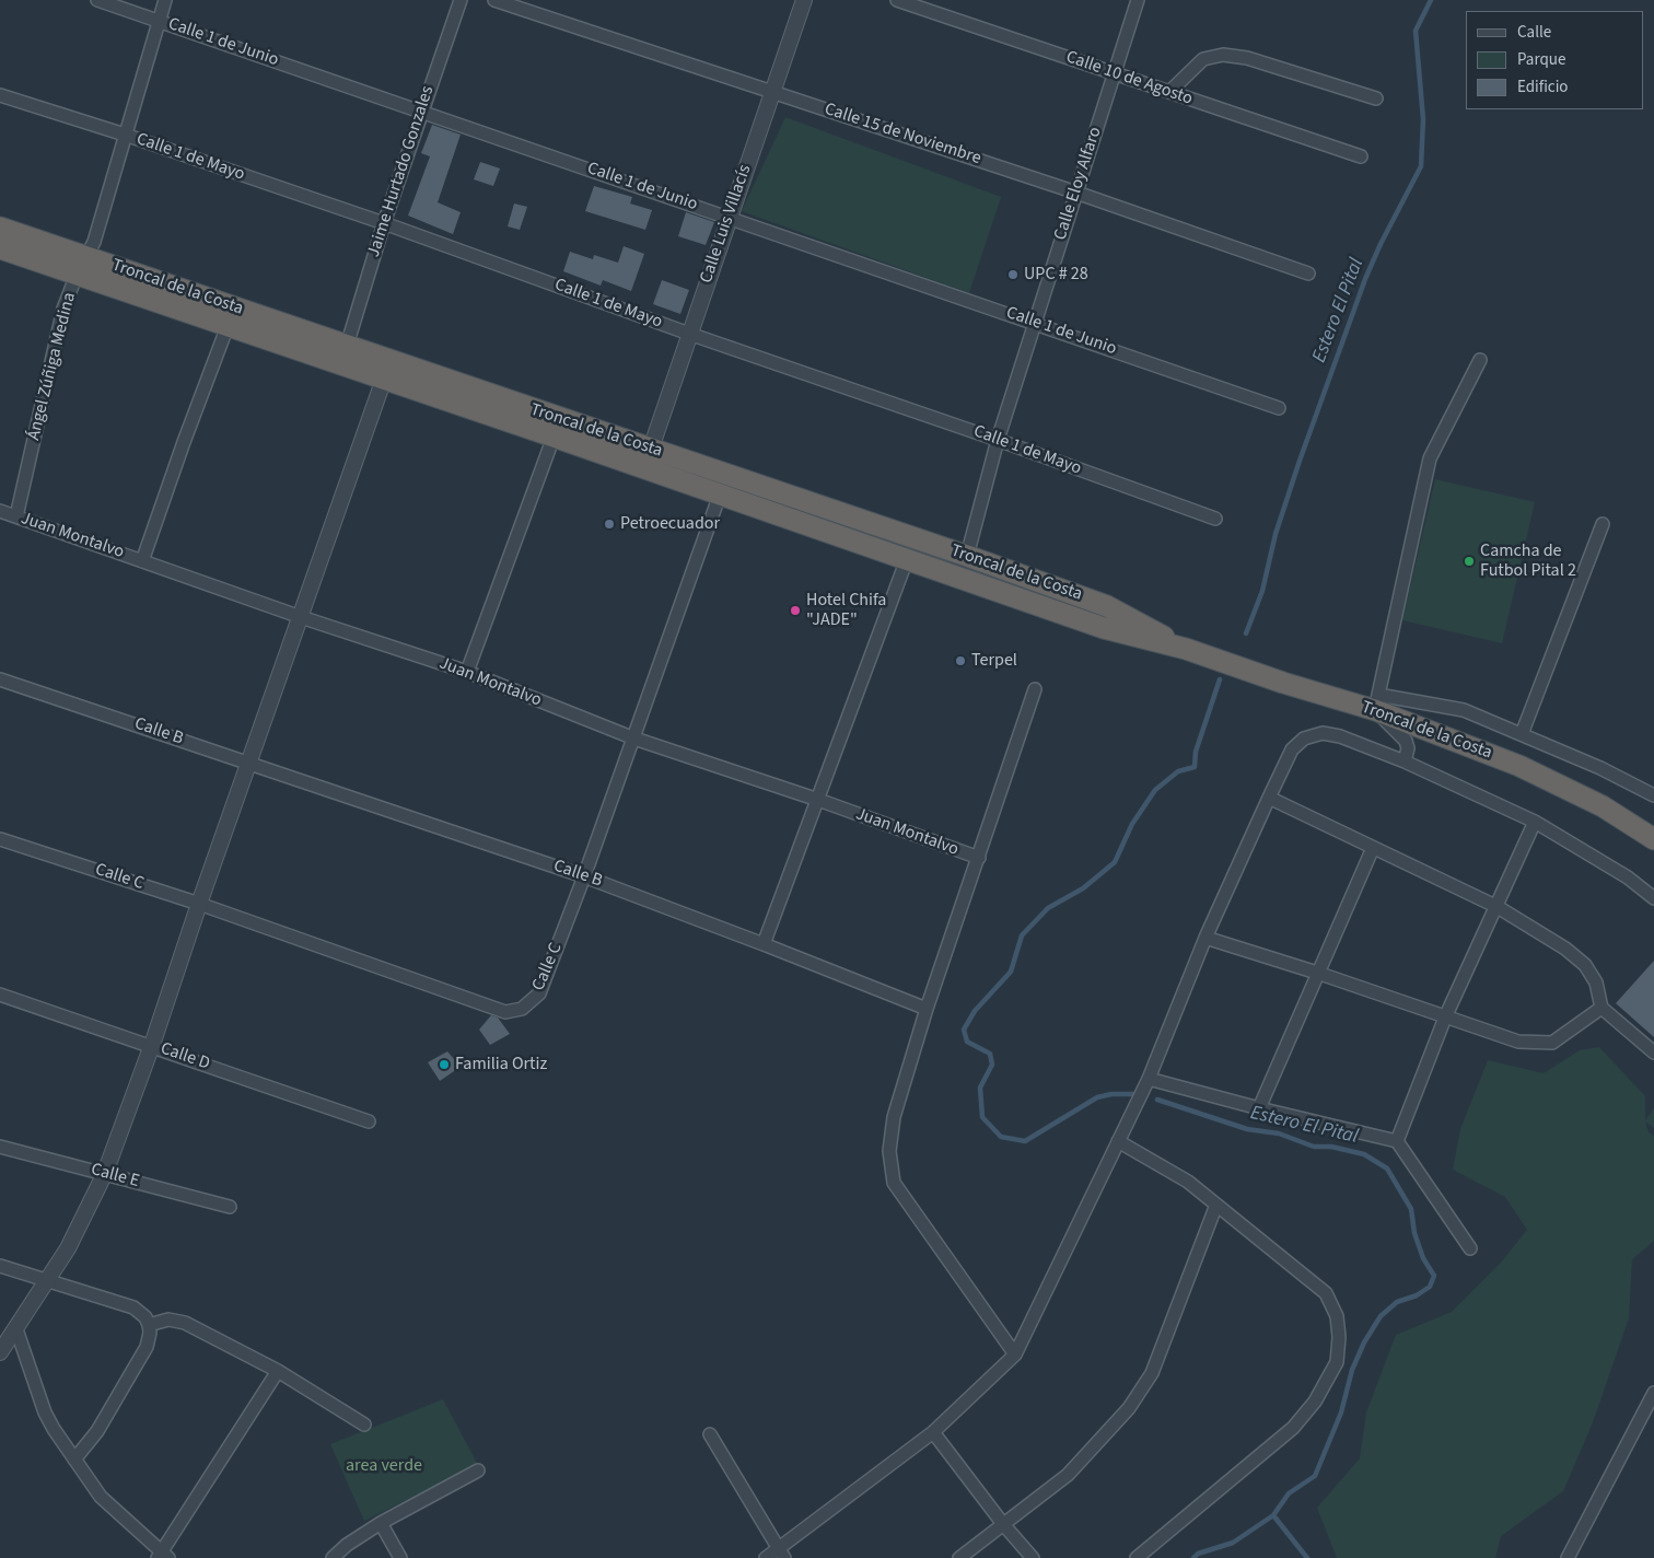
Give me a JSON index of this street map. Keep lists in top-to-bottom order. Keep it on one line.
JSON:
{"streets":{"highway":["Troncal de la Costa"],"street":["Calle 1 de Junio","Calle 10 de Agosto","Calle 15 de Noviembre","Calle 1 de Mayo","Jaime Hurtado Gonzales","Calle Eloy Alfaro","Calle Luis Villacís","Ángel Zúñiga Medina","Juan Montalvo","Calle B","Calle C","Calle D","Calle E"]},"crossings":[["Calle 1 de Junio","Jaime Hurtado Gonzales"],["Calle 1 de Junio","Calle Eloy Alfaro"],["Calle 1 de Junio","Calle Luis Villacís"],["Calle 1 de Junio","Ángel Zúñiga Medina"],["Calle 10 de Agosto","Calle Eloy Alfaro"],["Calle 15 de Noviembre","Calle Eloy Alfaro"],["Calle 15 de Noviembre","Calle Luis Villacís"],["Calle 1 de Mayo","Jaime Hurtado Gonzales"],["Calle 1 de Mayo","Calle Eloy Alfaro"],["Calle 1 de Mayo","Calle Luis Villacís"],["Calle 1 de Mayo","Ángel Zúñiga Medina"],["Jaime Hurtado Gonzales","Troncal de la Costa"],["Calle Eloy Alfaro","Troncal de la Costa"],["Calle Luis Villacís","Troncal de la Costa"],["Troncal de la Costa","Ángel Zúñiga Medina"],["Troncal de la Costa","Calle C"],["Ángel Zúñiga Medina","Juan Montalvo"],["Juan Montalvo","Calle C"],["Calle B","Calle C"]],"water":["Estero El Pital"],"parks":["area verde"],"places":["UPC # 28","Petroecuador","Camcha de Futbol Pital 2","Hotel Chifa \"JADE\"","Terpel","Familia Ortiz"],"legend":["Calle","Parque","Edificio"]}
